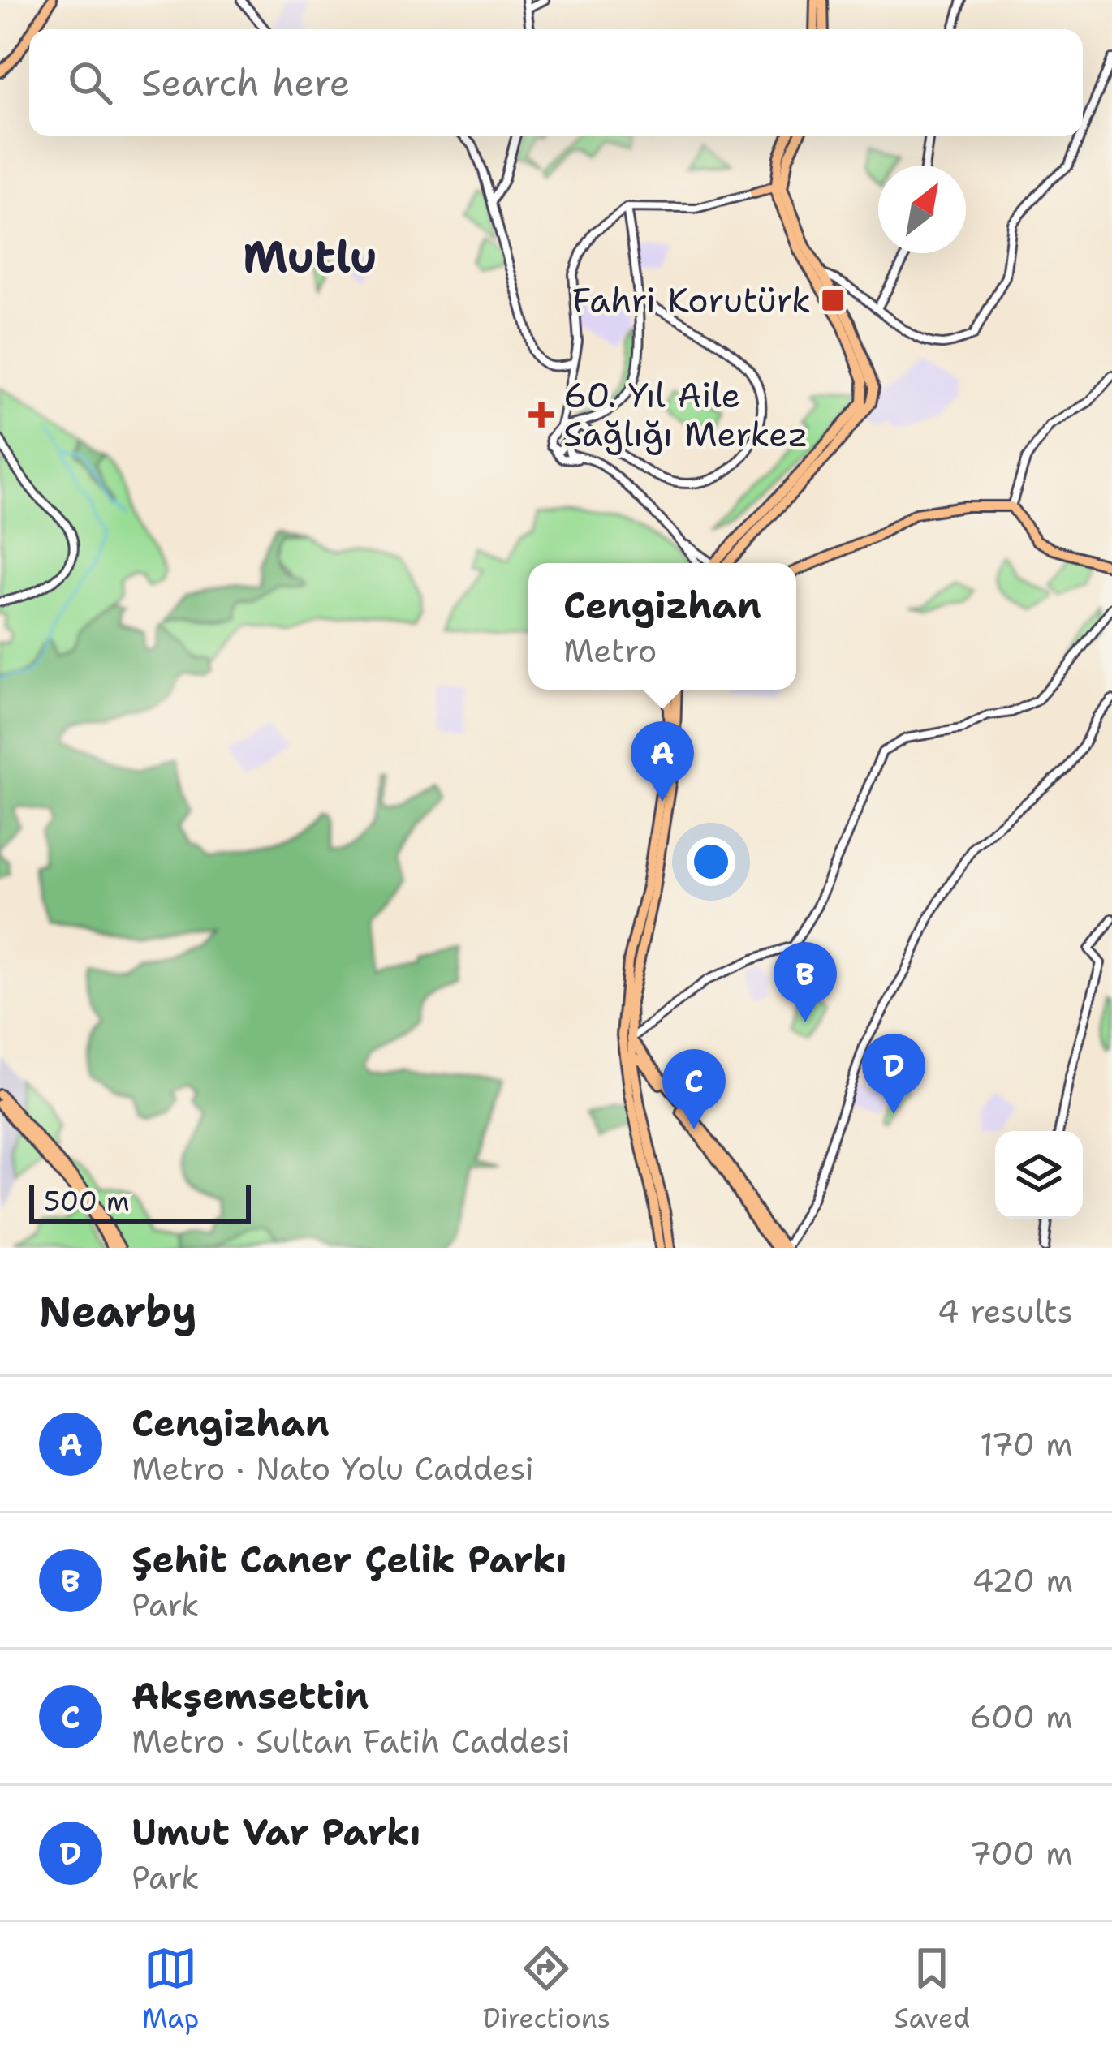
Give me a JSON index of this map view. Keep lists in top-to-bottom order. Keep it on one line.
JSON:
{"districts":["Mutlu"],"places":{"transit":["Fahri Korutürk"],"health":["60. Yıl Aile Sağlığı Merkez"]},"scale_bar":"500 m","north":"top right","page":{"search":"Search here","popup":["Cengizhan","Metro"],"pins":["A","B","D","C"],"scale":"500 m","heading":["Nearby","4 results"],"list":[{"mark":"A","name":"Cengizhan","note":"Metro · Nato Yolu Caddesi","value":"170 m"},{"mark":"B","name":"Şehit Caner Çelik Parkı","note":"Park","value":"420 m"},{"mark":"C","name":"Akşemsettin","note":"Metro · Sultan Fatih Caddesi","value":"600 m"},{"mark":"D","name":"Umut Var Parkı","note":"Park","value":"700 m"}],"nav":["Map","Directions","Saved"]}}
